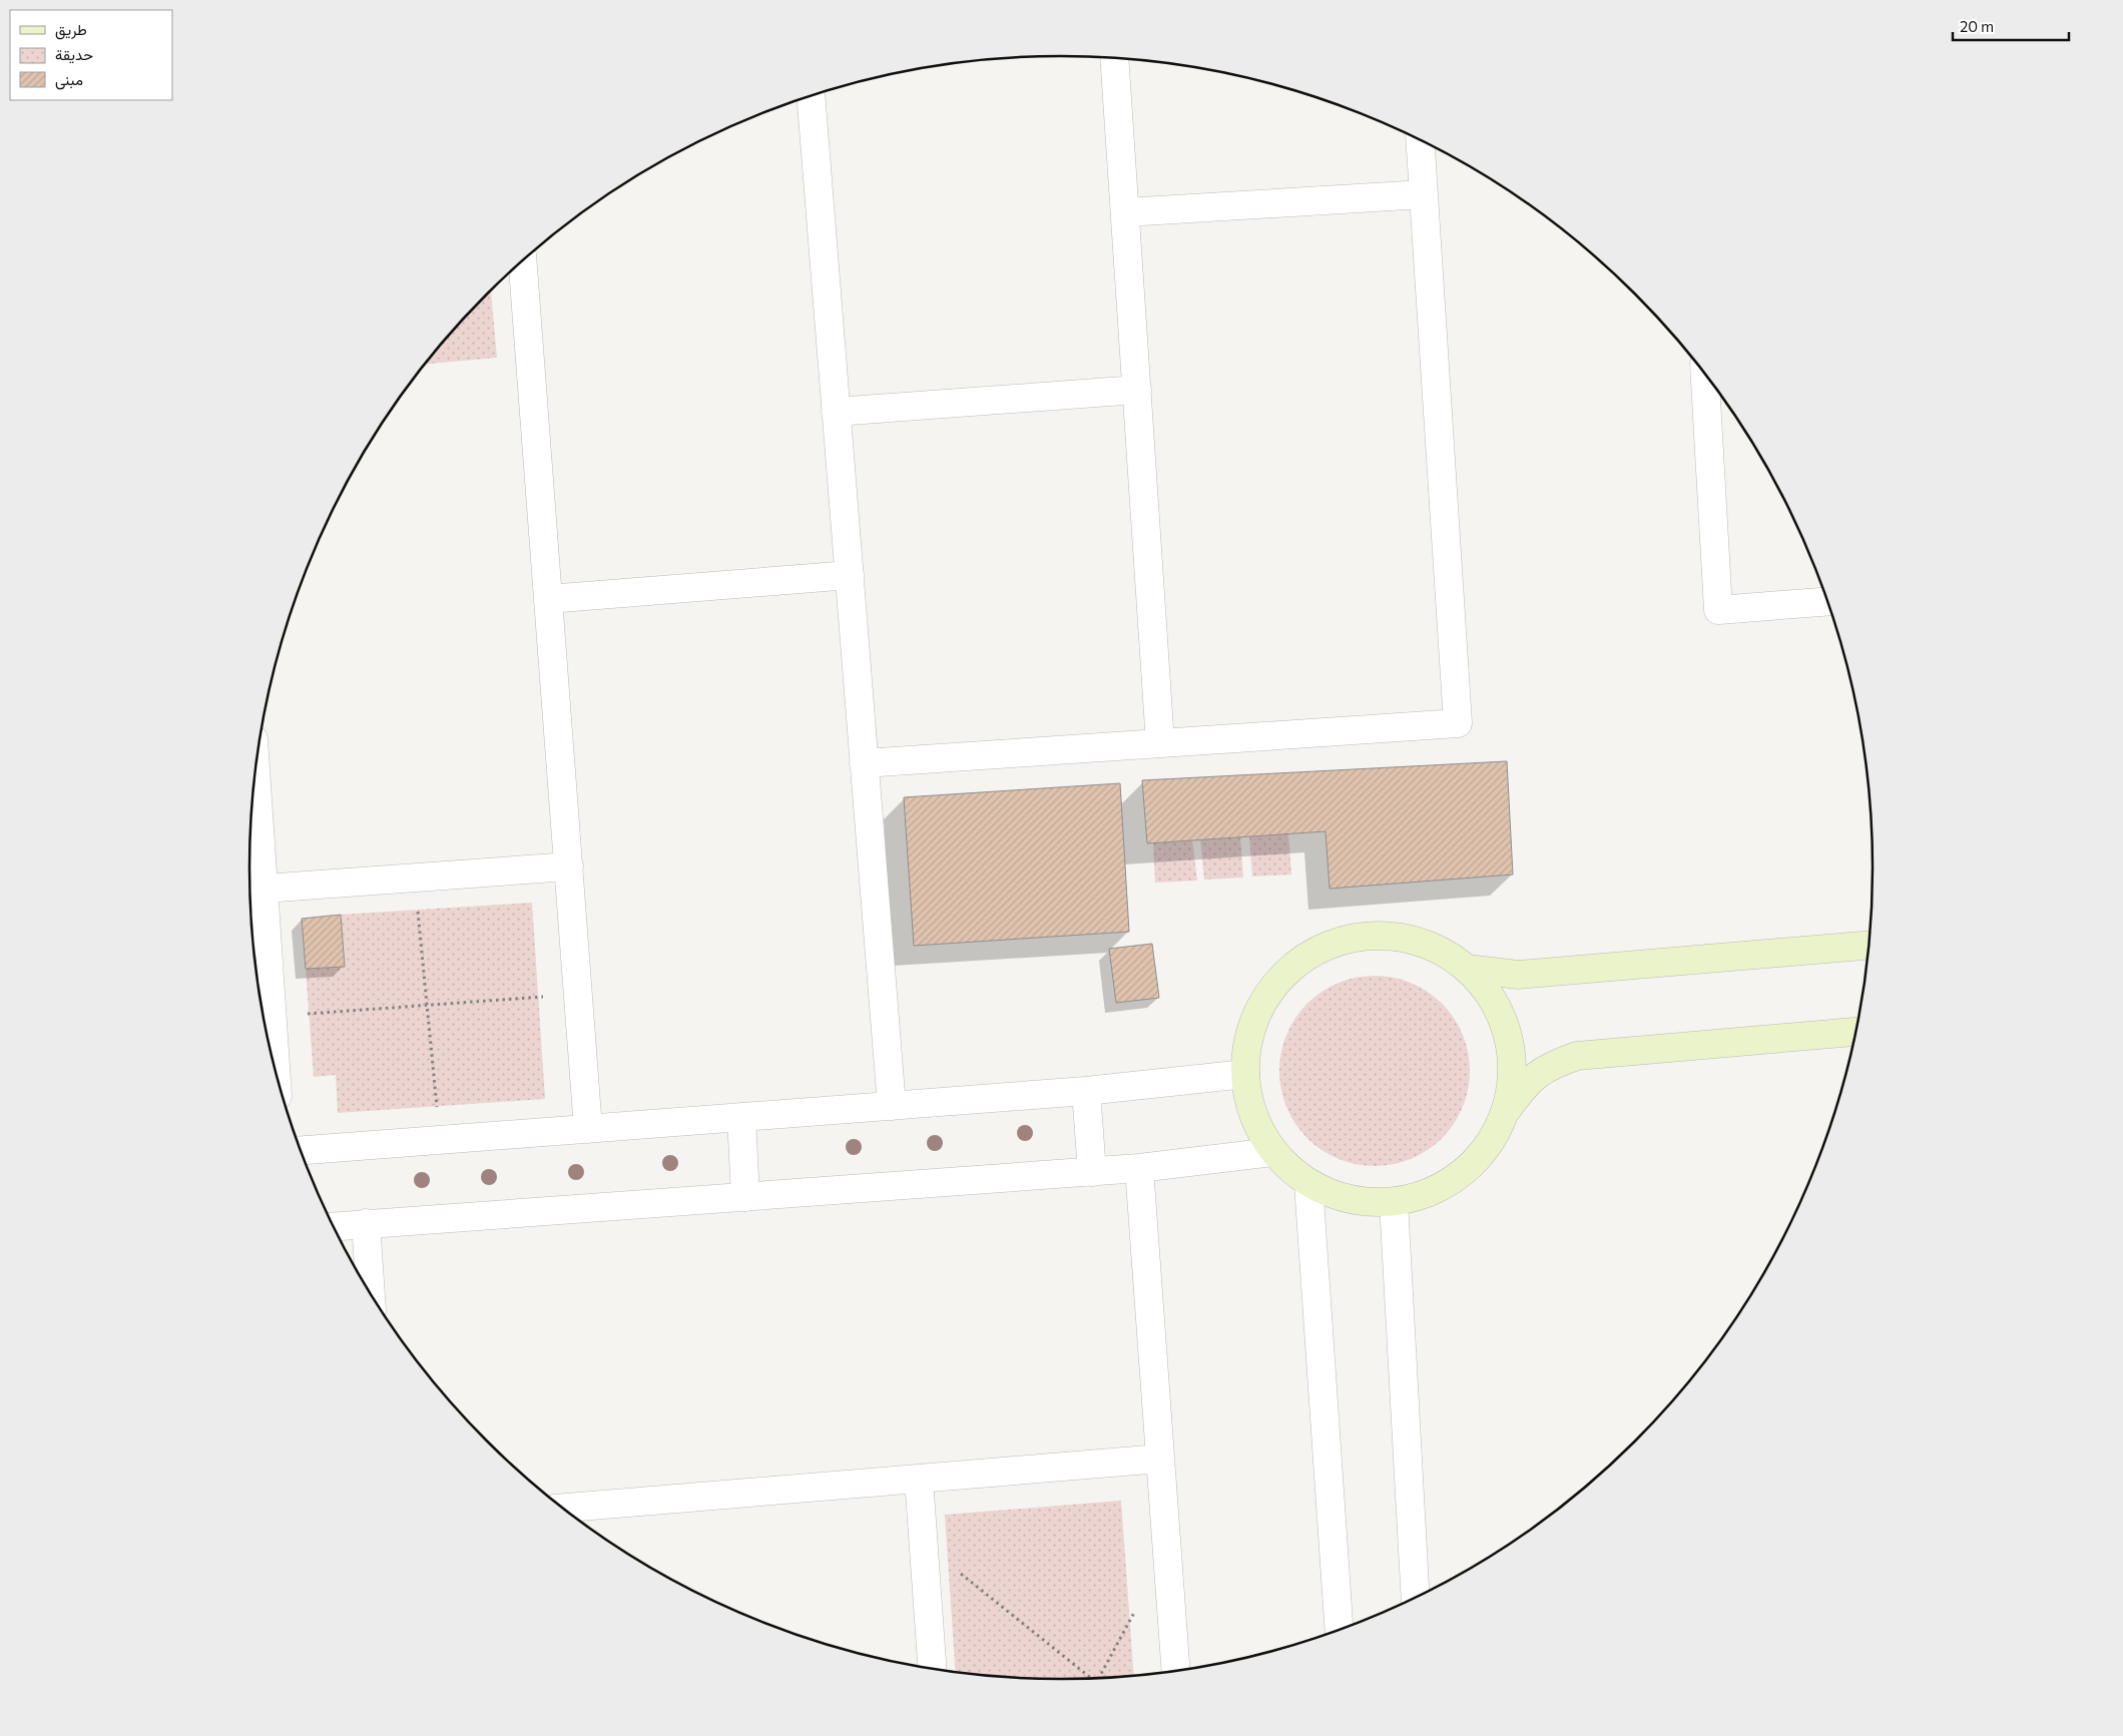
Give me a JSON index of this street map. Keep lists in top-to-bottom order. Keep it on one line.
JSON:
{"legend":["طريق","حديقة","مبنى"],"scale_bar":"20 m"}
